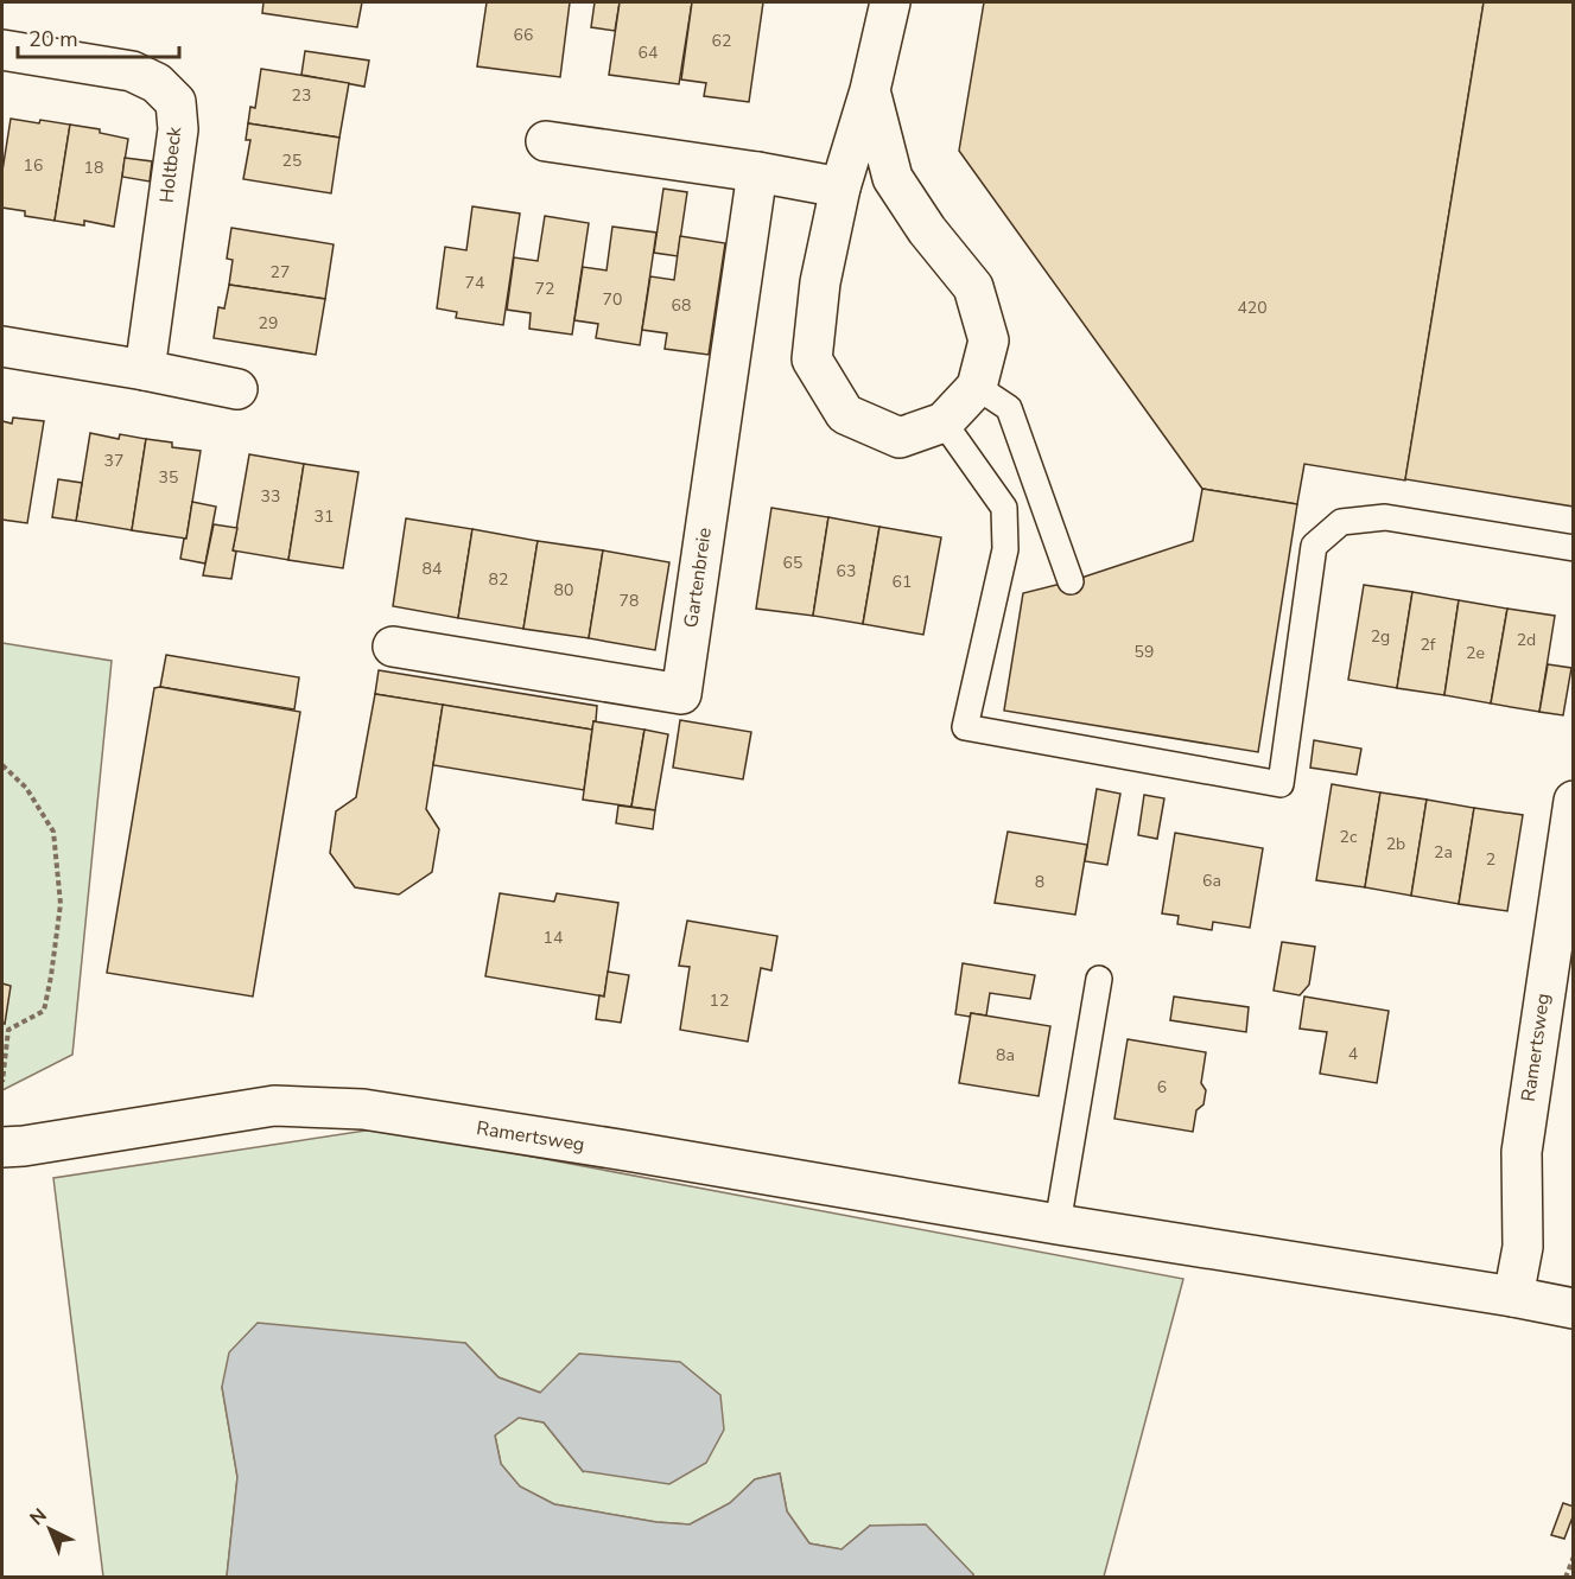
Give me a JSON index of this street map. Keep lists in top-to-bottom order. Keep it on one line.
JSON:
{"streets":{"street":["Holtbeck","Gartenbreie","Ramertsweg"]},"house_numbers":["66","62","64","23","25","16","18","27","74","72","70","68","420","29","37","35","33","31","65","84","63","82","61","80","78","2g","2d","2f","59","2e","2c","2b","2a","2","6a","8","14","12","4","8a","6"],"scale_bar":"20 m","north":"top left"}
